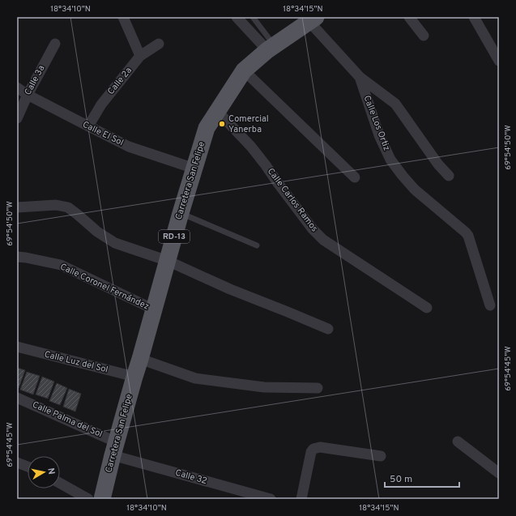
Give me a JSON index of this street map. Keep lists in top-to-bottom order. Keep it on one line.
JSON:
{"streets":{"main road":["Carretera San Felipe","RD-13"],"street":["Calle 3a","Calle 2a","Calle Los Ortiz","Calle El Sol","Calle Carlos Ramos","Calle Coronel Fernández","Calle Luz del Sol","Calle Palma del Sol","Calle 32"]},"crossings":[["Calle 3a","Calle El Sol"],["Calle 2a","Calle El Sol"],["Calle Los Ortiz","Carretera San Felipe"],["Calle El Sol","Carretera San Felipe"],["Carretera San Felipe","Calle Carlos Ramos"],["Carretera San Felipe","Calle Coronel Fernández"],["Carretera San Felipe","Calle Luz del Sol"],["Carretera San Felipe","Calle Palma del Sol"],["Carretera San Felipe","Calle 32"],["Calle Palma del Sol","Calle 32"]],"places":["Comercial Yanerba"],"scale_bar":"50 m","north":"right","coordinates":["18°34'10\"N","18°34'15\"N","69°54'50\"W","69°54'45\"W"]}
